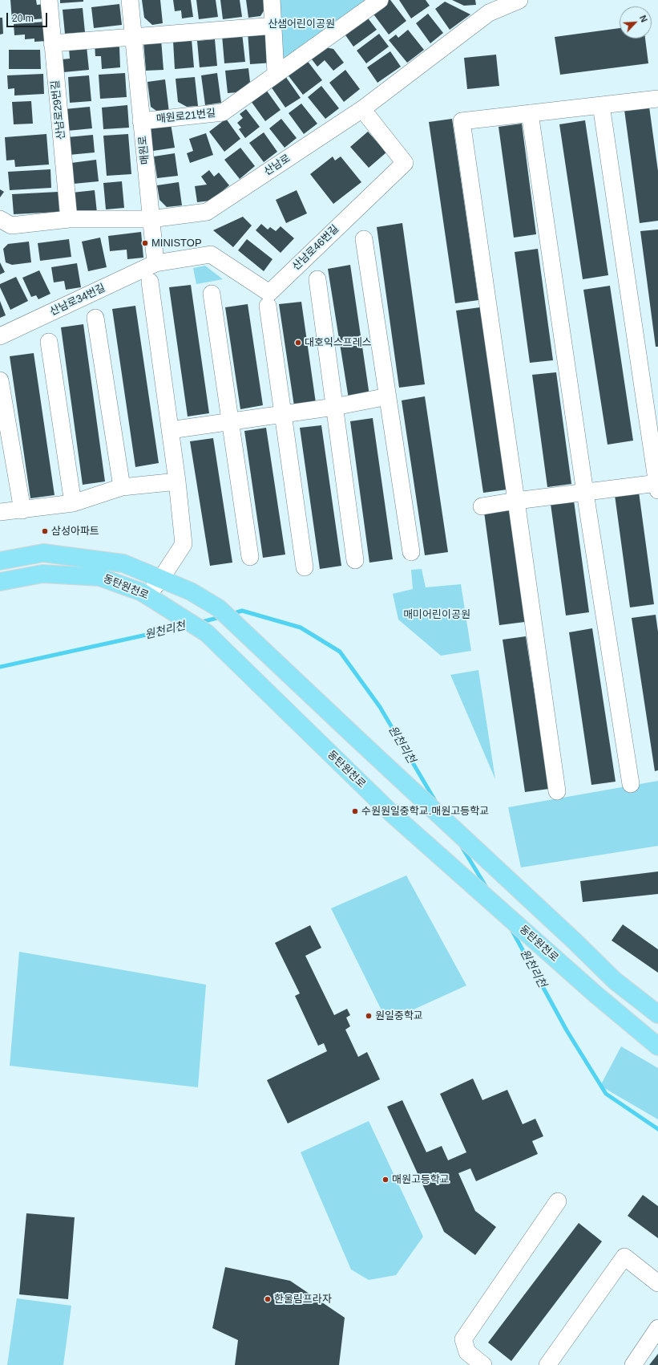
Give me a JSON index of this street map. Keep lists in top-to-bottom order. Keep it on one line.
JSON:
{"streets":{"main road":["동탄원천로"],"street":["산남로29번길","매원로21번길","매원로","산남로","산남로46번길","산남로34번길"]},"crossings":[["산남로29번길","산남로"],["매원로21번길","매원로"],["매원로","산남로"],["매원로","산남로46번길"],["매원로","산남로34번길"],["산남로","산남로46번길"],["산남로46번길","산남로34번길"]],"water":["원천리천"],"parks":["산샘어린이공원","매미어린이공원"],"places":["MINISTOP","대호익스프레스","삼성아파트","수원원일중학교.매원고등학교","원일중학교","매원고등학교","한울림프라자"],"scale_bar":"20 m","north":"top right"}
